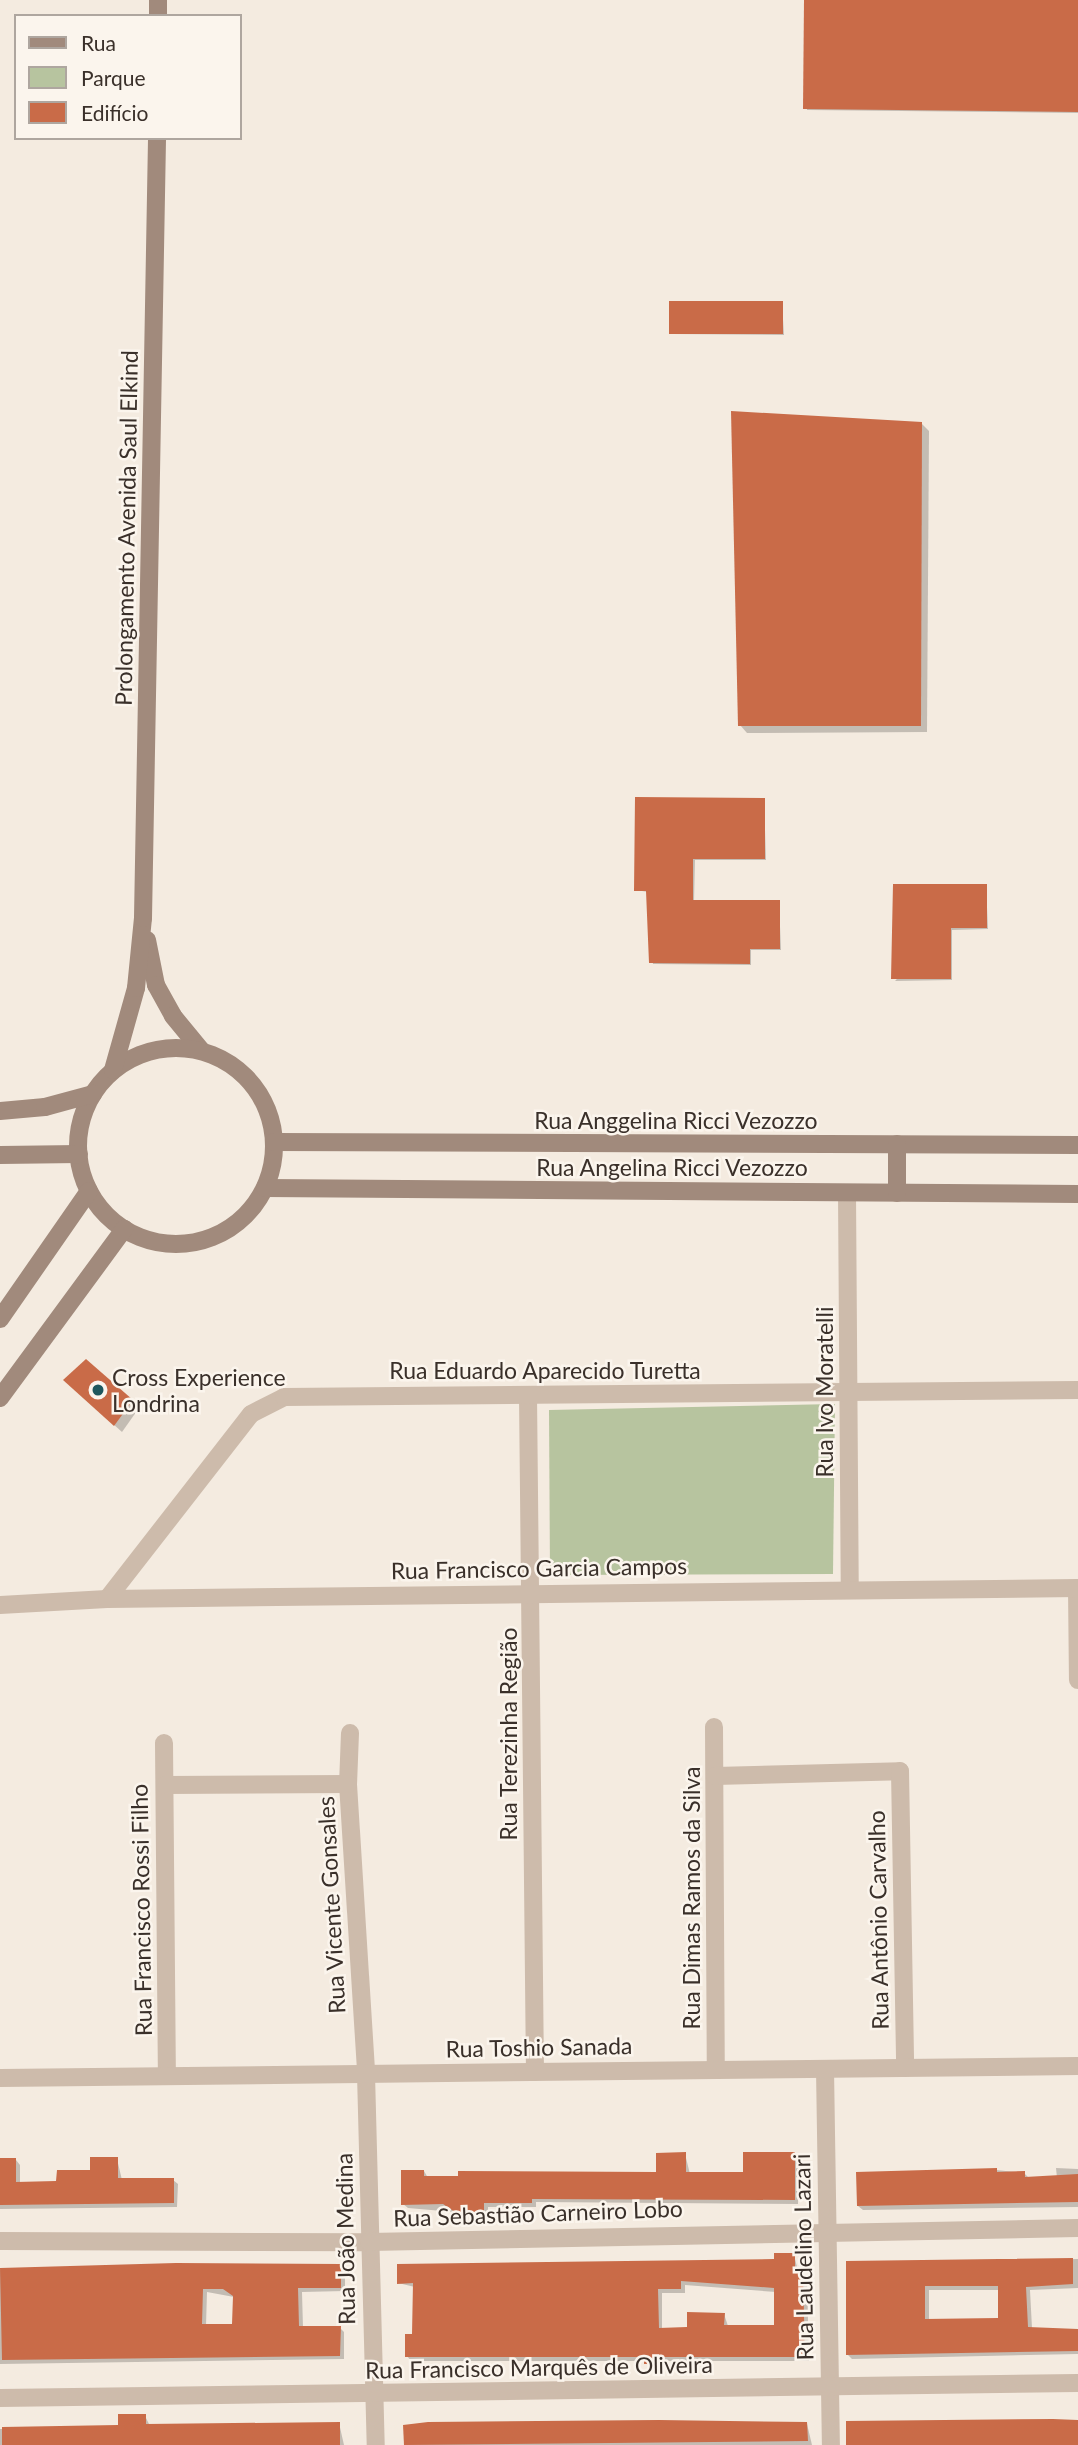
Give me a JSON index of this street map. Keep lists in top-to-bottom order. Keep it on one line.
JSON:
{"streets":{"main road":["Prolongamento Avenida Saul Elkind","Rua Anggelina Ricci Vezozzo","Rua Angelina Ricci Vezozzo"],"street":["Rua Eduardo Aparecido Turetta","Rua Ivo Moratelli","Rua Francisco Garcia Campos","Rua Terezinha Região","Rua Dimas Ramos da Silva","Rua Vicente Gonsales","Rua Francisco Rossi Filho","Rua Antônio Carvalho","Rua Toshio Sanada","Rua Sebastião Carneiro Lobo","Rua João Medina","Rua Laudelino Lazari","Rua Francisco Marquês de Oliveira"]},"crossings":[["Prolongamento Avenida Saul Elkind","Rua Anggelina Ricci Vezozzo"],["Prolongamento Avenida Saul Elkind","Rua Angelina Ricci Vezozzo"],["Rua Anggelina Ricci Vezozzo","Rua Angelina Ricci Vezozzo"],["Rua Angelina Ricci Vezozzo","Rua Ivo Moratelli"],["Rua Eduardo Aparecido Turetta","Rua Ivo Moratelli"],["Rua Eduardo Aparecido Turetta","Rua Francisco Garcia Campos"],["Rua Eduardo Aparecido Turetta","Rua Terezinha Região"],["Rua Ivo Moratelli","Rua Francisco Garcia Campos"],["Rua Francisco Garcia Campos","Rua Terezinha Região"],["Rua Terezinha Região","Rua Toshio Sanada"],["Rua Dimas Ramos da Silva","Rua Antônio Carvalho"],["Rua Dimas Ramos da Silva","Rua Toshio Sanada"],["Rua Vicente Gonsales","Rua Toshio Sanada"],["Rua Vicente Gonsales","Rua João Medina"],["Rua Francisco Rossi Filho","Rua Toshio Sanada"],["Rua Antônio Carvalho","Rua Toshio Sanada"],["Rua Toshio Sanada","Rua João Medina"],["Rua Toshio Sanada","Rua Laudelino Lazari"],["Rua Sebastião Carneiro Lobo","Rua João Medina"],["Rua Sebastião Carneiro Lobo","Rua Laudelino Lazari"],["Rua João Medina","Rua Francisco Marquês de Oliveira"],["Rua Laudelino Lazari","Rua Francisco Marquês de Oliveira"]],"places":["Cross Experience Londrina"],"legend":["Rua","Parque","Edifício"]}
